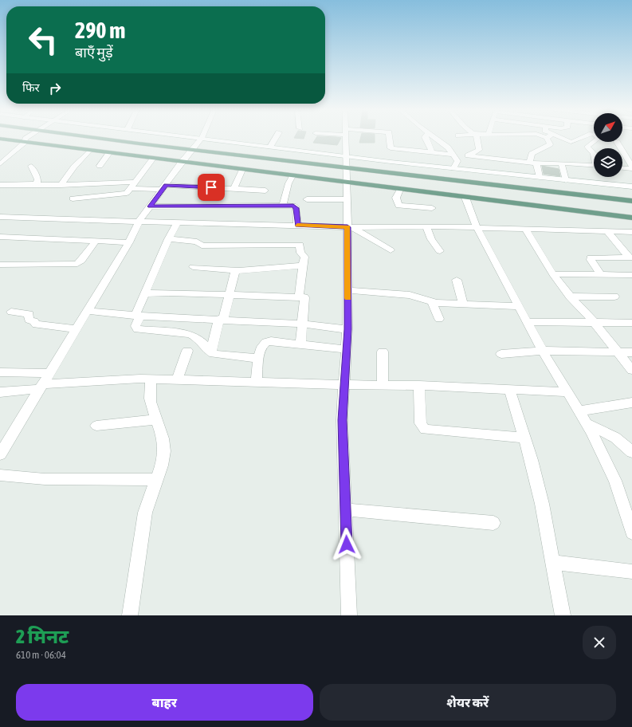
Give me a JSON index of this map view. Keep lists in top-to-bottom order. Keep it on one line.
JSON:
{"north":"top right","page":{"turn":["290 m","बाएँ मुड़ें"],"then":"फिर","heading":["2 मिनट","610 m · 06:04"],"buttons":["बाहर","शेयर करें"]}}
